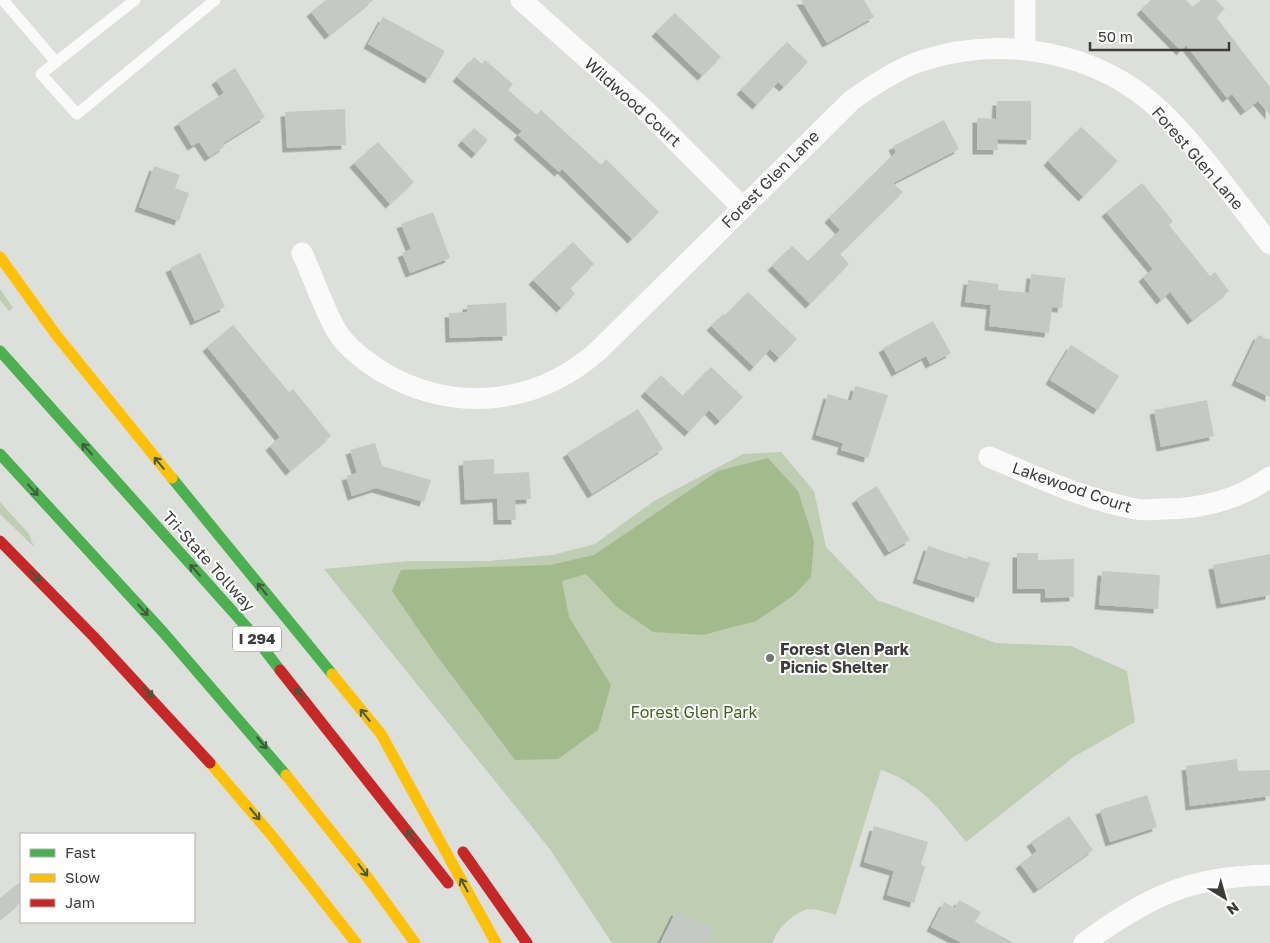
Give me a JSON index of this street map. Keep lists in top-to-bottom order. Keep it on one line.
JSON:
{"streets":{"highway":["Tri-State Tollway","I 294"],"street":["Wildwood Court","Forest Glen Lane","Lakewood Court"]},"crossings":[["Wildwood Court","Forest Glen Lane"]],"parks":["Forest Glen Park"],"places":["Forest Glen Park Picnic Shelter"],"legend":["Fast","Slow","Jam"],"scale_bar":"50 m","north":"bottom right"}
